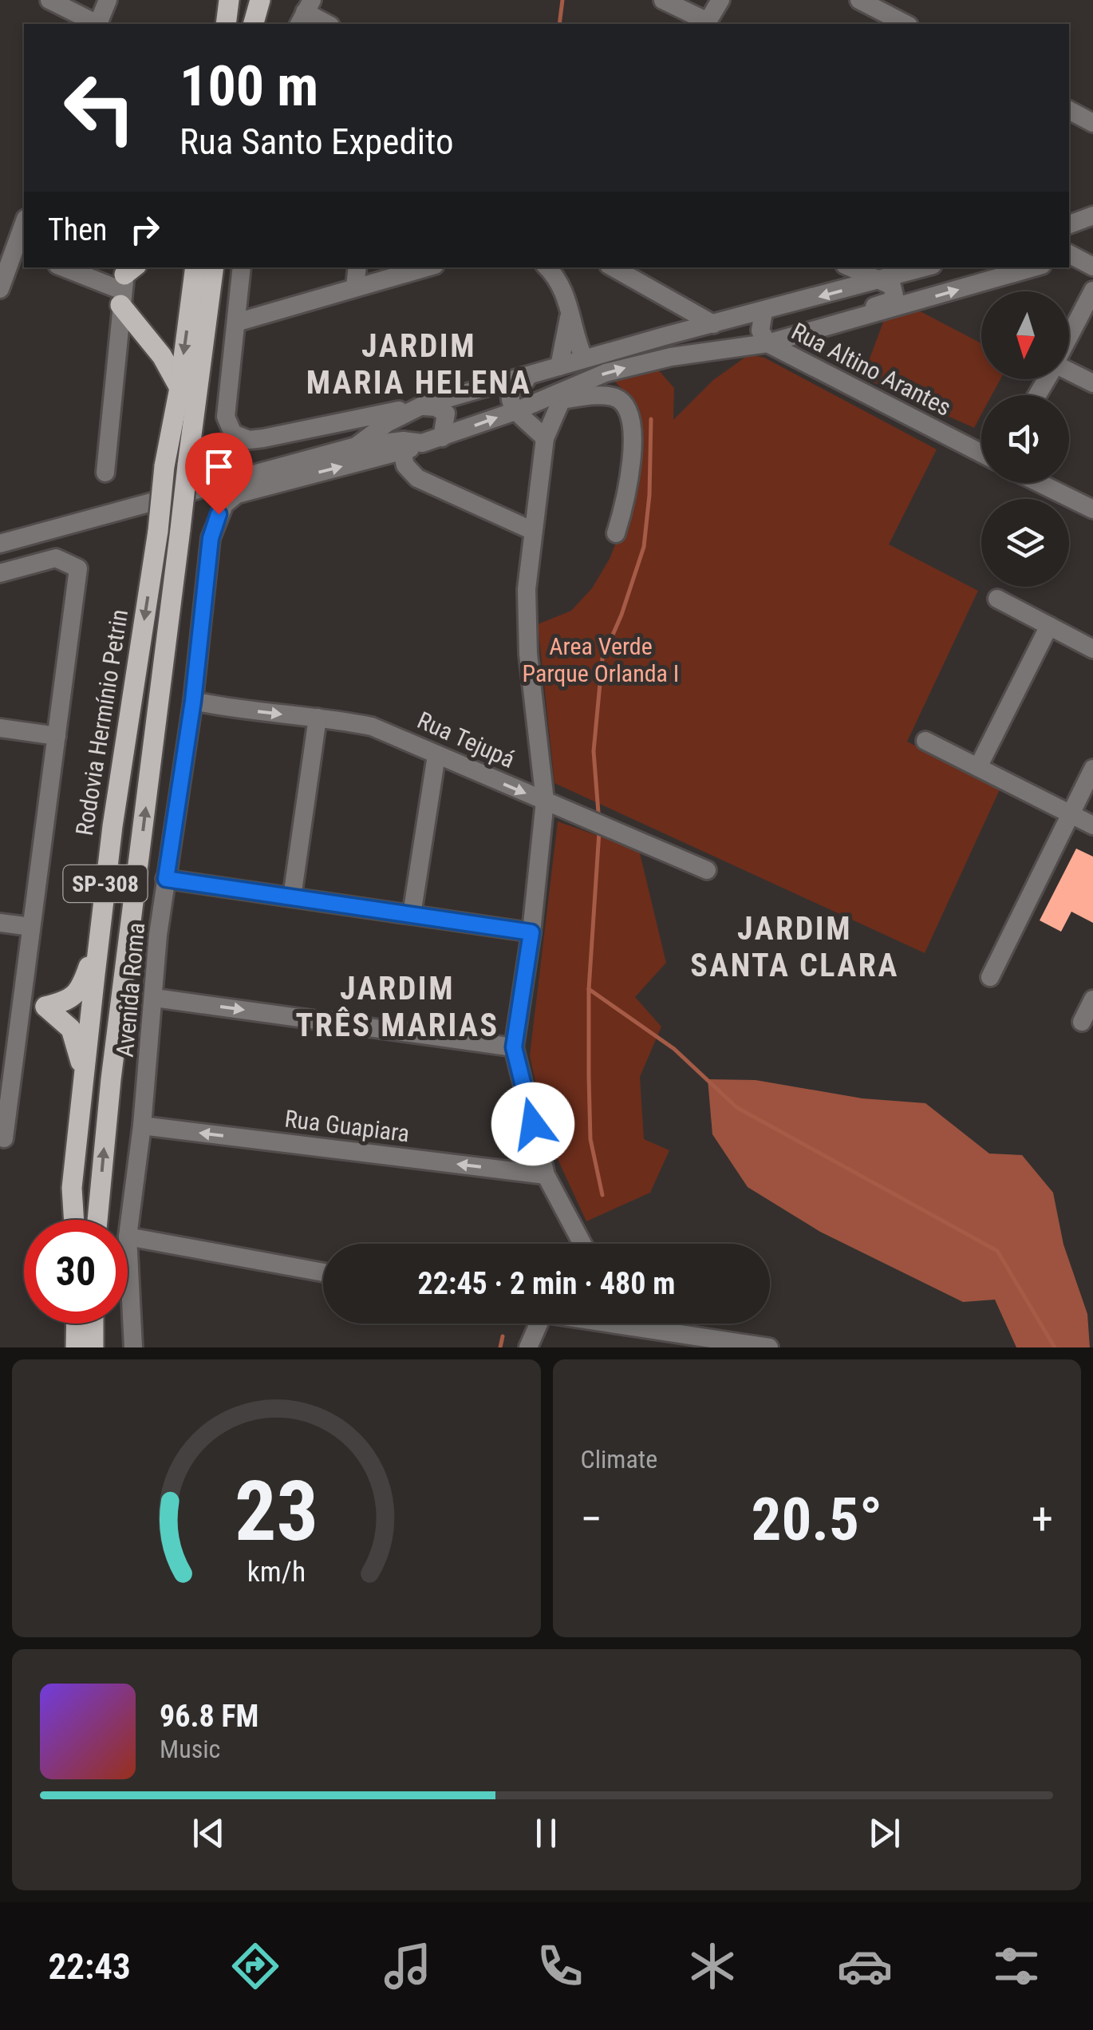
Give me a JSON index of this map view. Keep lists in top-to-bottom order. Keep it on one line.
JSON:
{"streets":{"main road":["Rodovia Hermínio Petrin","SP-308"],"street":["Rua Altino Arantes","Rua Tejupá","Avenida Roma","Rua Guapiara"]},"crossings":[["Rua Tejupá","Avenida Roma"],["Avenida Roma","Rua Guapiara"]],"districts":["JARDIM MARIA HELENA","JARDIM SANTA CLARA","JARDIM TRÊS MARIAS"],"parks":["Area Verde Parque Orlanda I"],"north":"bottom","page":{"turn":["100 m","Rua Santo Expedito"],"then":"Then","limit":"30","trip":"22:45 · 2 min · 480 m","tile":"Climate","heat":["−","20.5°","+"],"song":["96.8 FM","Music"],"tabs":"22:43","gauge":["23","km/h"]}}
